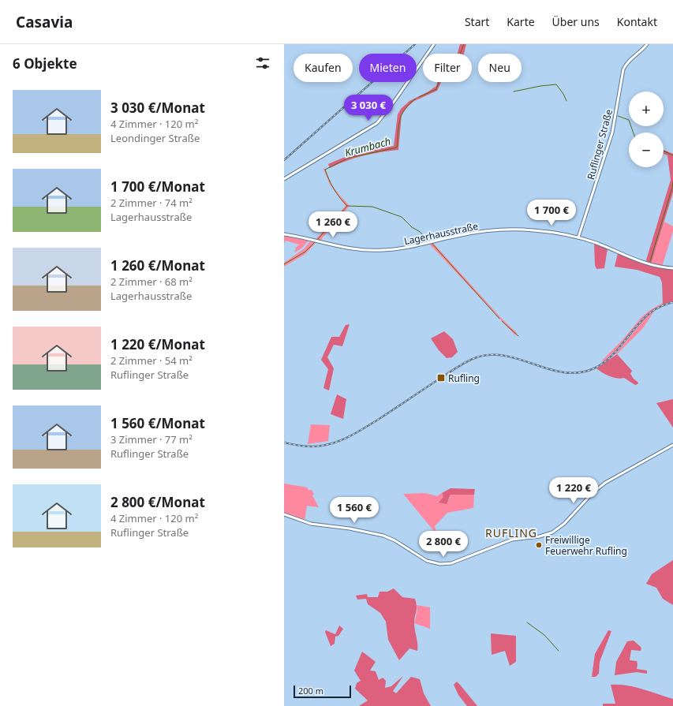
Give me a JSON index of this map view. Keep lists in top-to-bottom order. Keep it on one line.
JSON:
{"streets":{"street":["Ruflinger Straße","Lagerhausstraße"]},"crossings":[["Ruflinger Straße","Lagerhausstraße"]],"districts":["RUFLING"],"water":["Krumbach"],"places":{"transit":["Rufling"],"other":["Freiwillige Feuerwehr Rufling"]},"scale_bar":"200 m","page":{"header":"Casavia","nav":["Start","Karte","Über uns","Kontakt"],"heading":"6 Objekte","chip":["Kaufen","Mieten","Filter","Neu"],"list":[{"name":"3 030 €/Monat","note":"4 Zimmer · 120 m² · Leondinger Straße"},{"name":"1 700 €/Monat","note":"2 Zimmer · 74 m² · Lagerhausstraße"},{"name":"1 260 €/Monat","note":"2 Zimmer · 68 m² · Lagerhausstraße"},{"name":"1 220 €/Monat","note":"2 Zimmer · 54 m² · Ruflinger Straße"},{"name":"1 560 €/Monat","note":"3 Zimmer · 77 m² · Ruflinger Straße"},{"name":"2 800 €/Monat","note":"4 Zimmer · 120 m² · Ruflinger Straße"}],"map_buttons":["+","−"],"price":["3 030 €","1 700 €","1 260 €","1 220 €","1 560 €","2 800 €"],"scale":"200 m"}}
